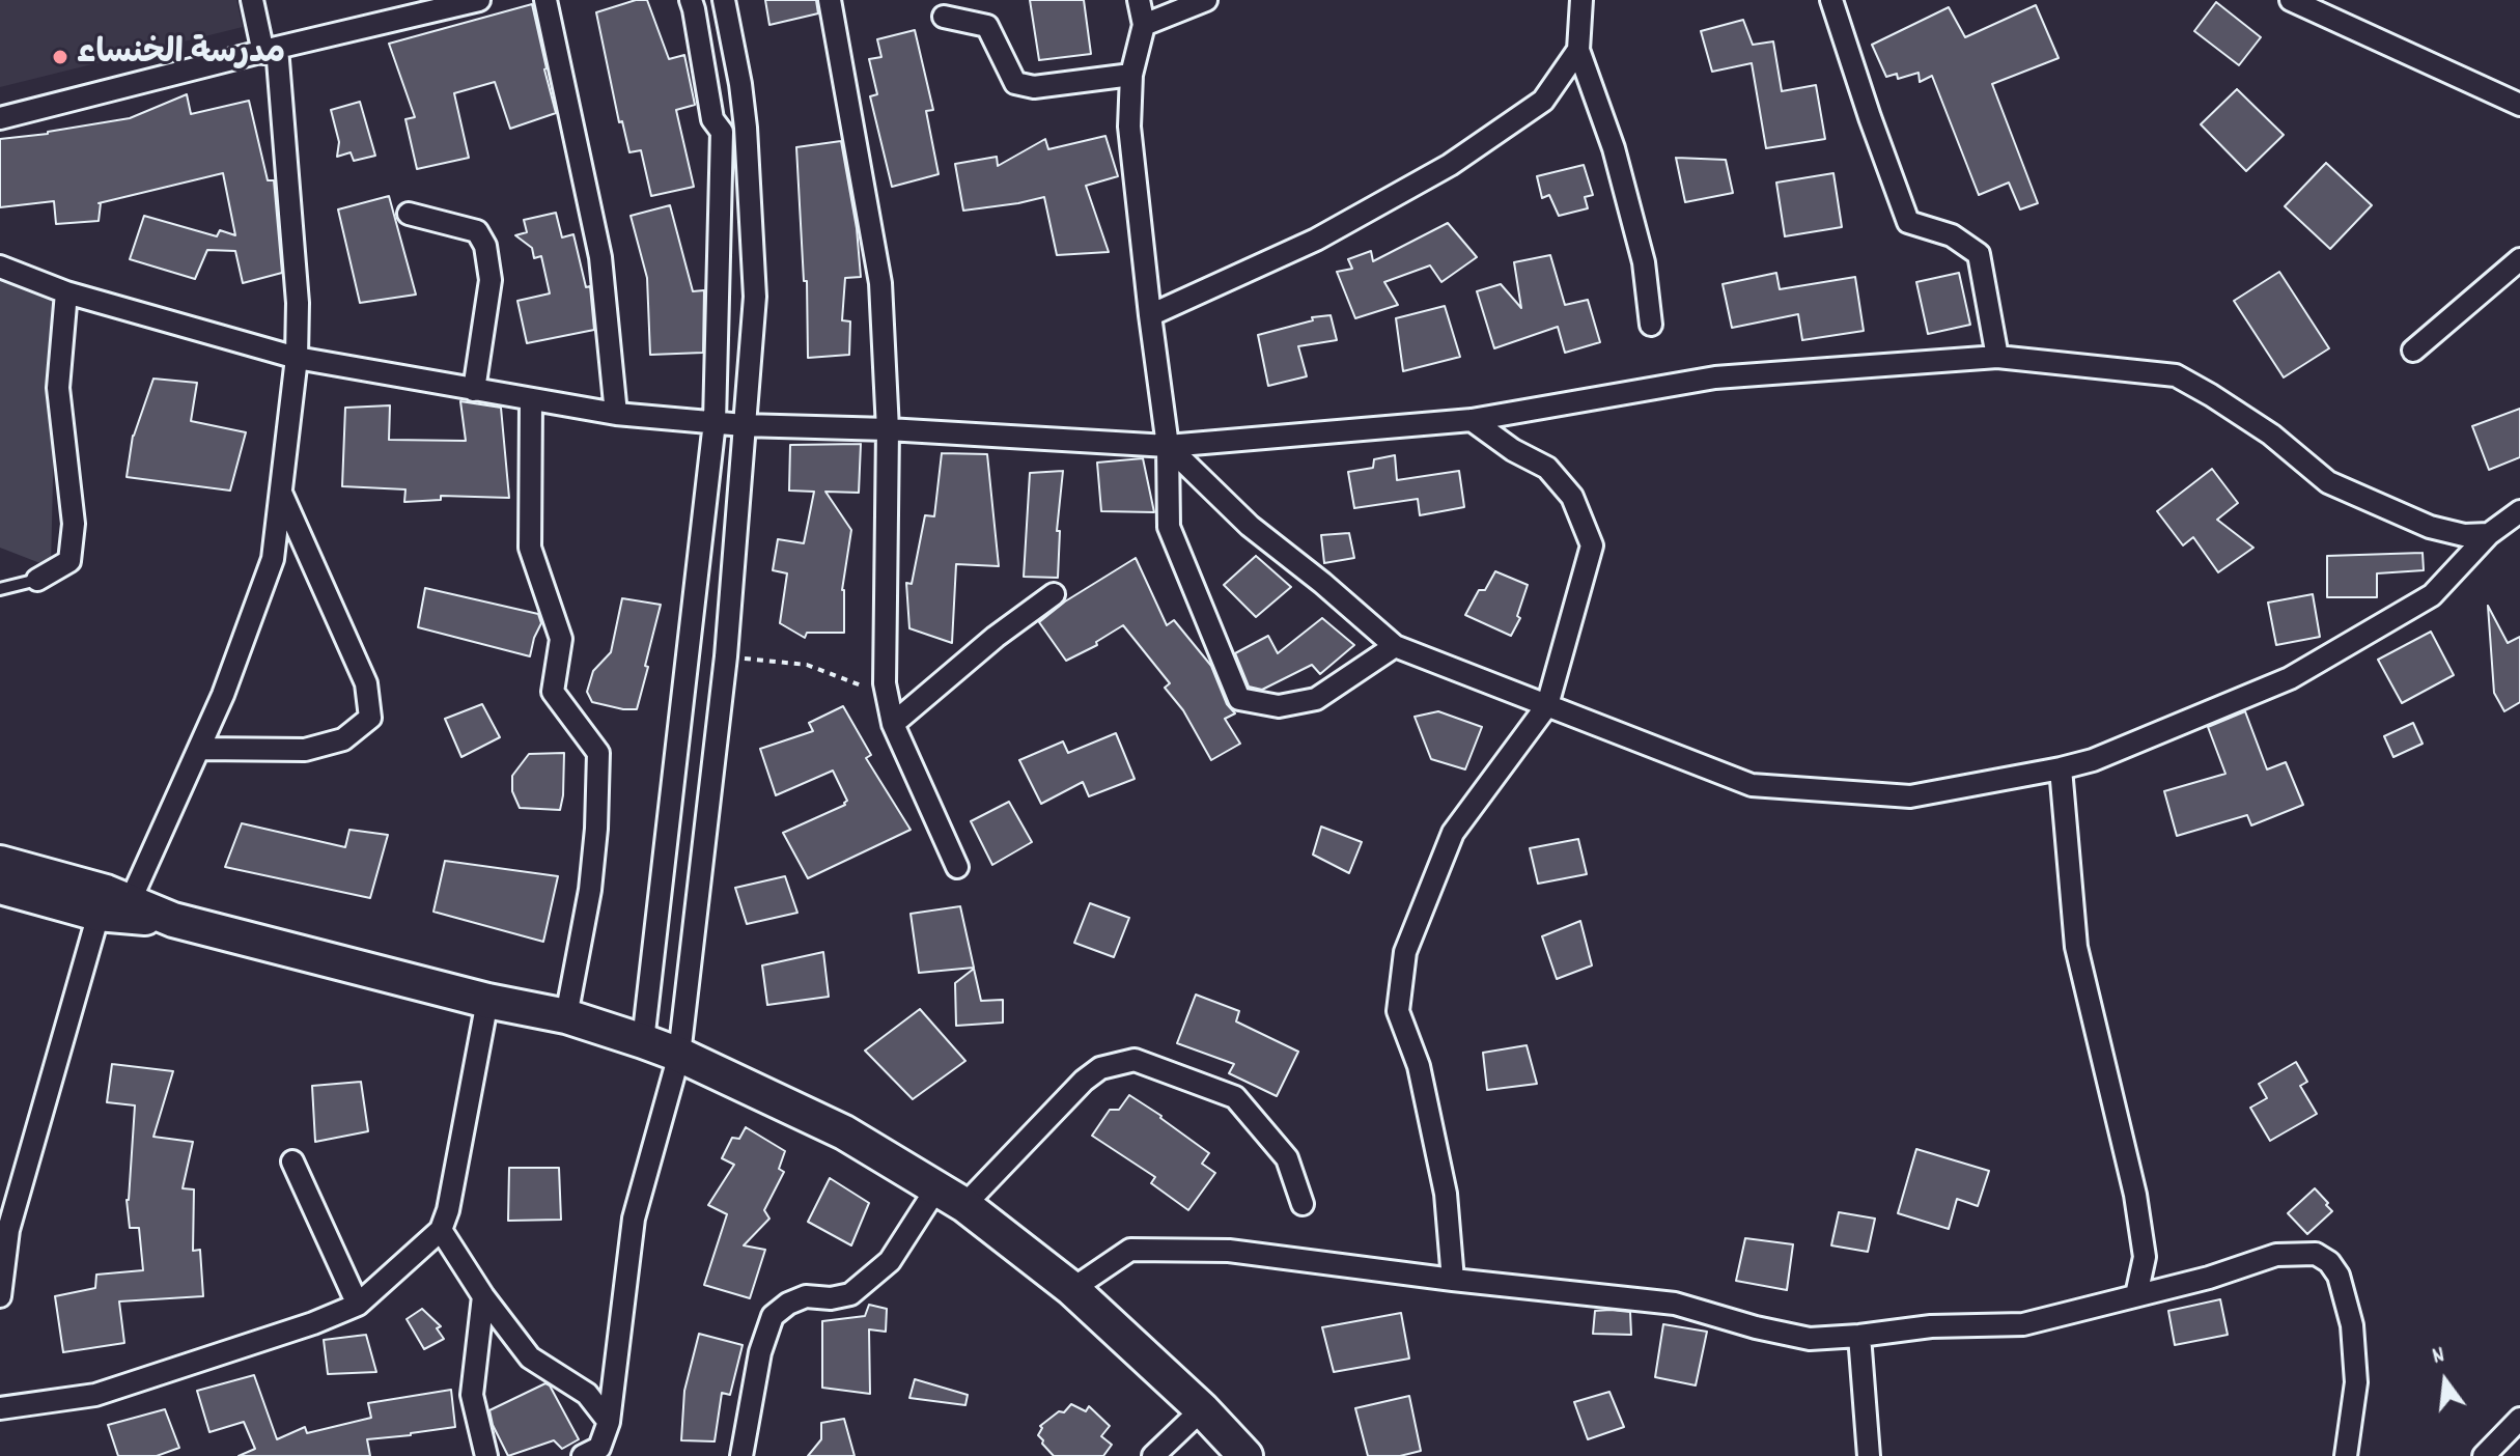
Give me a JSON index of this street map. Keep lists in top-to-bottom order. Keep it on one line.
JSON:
{"places":["مدرسة الخنساء"],"north":"top"}
